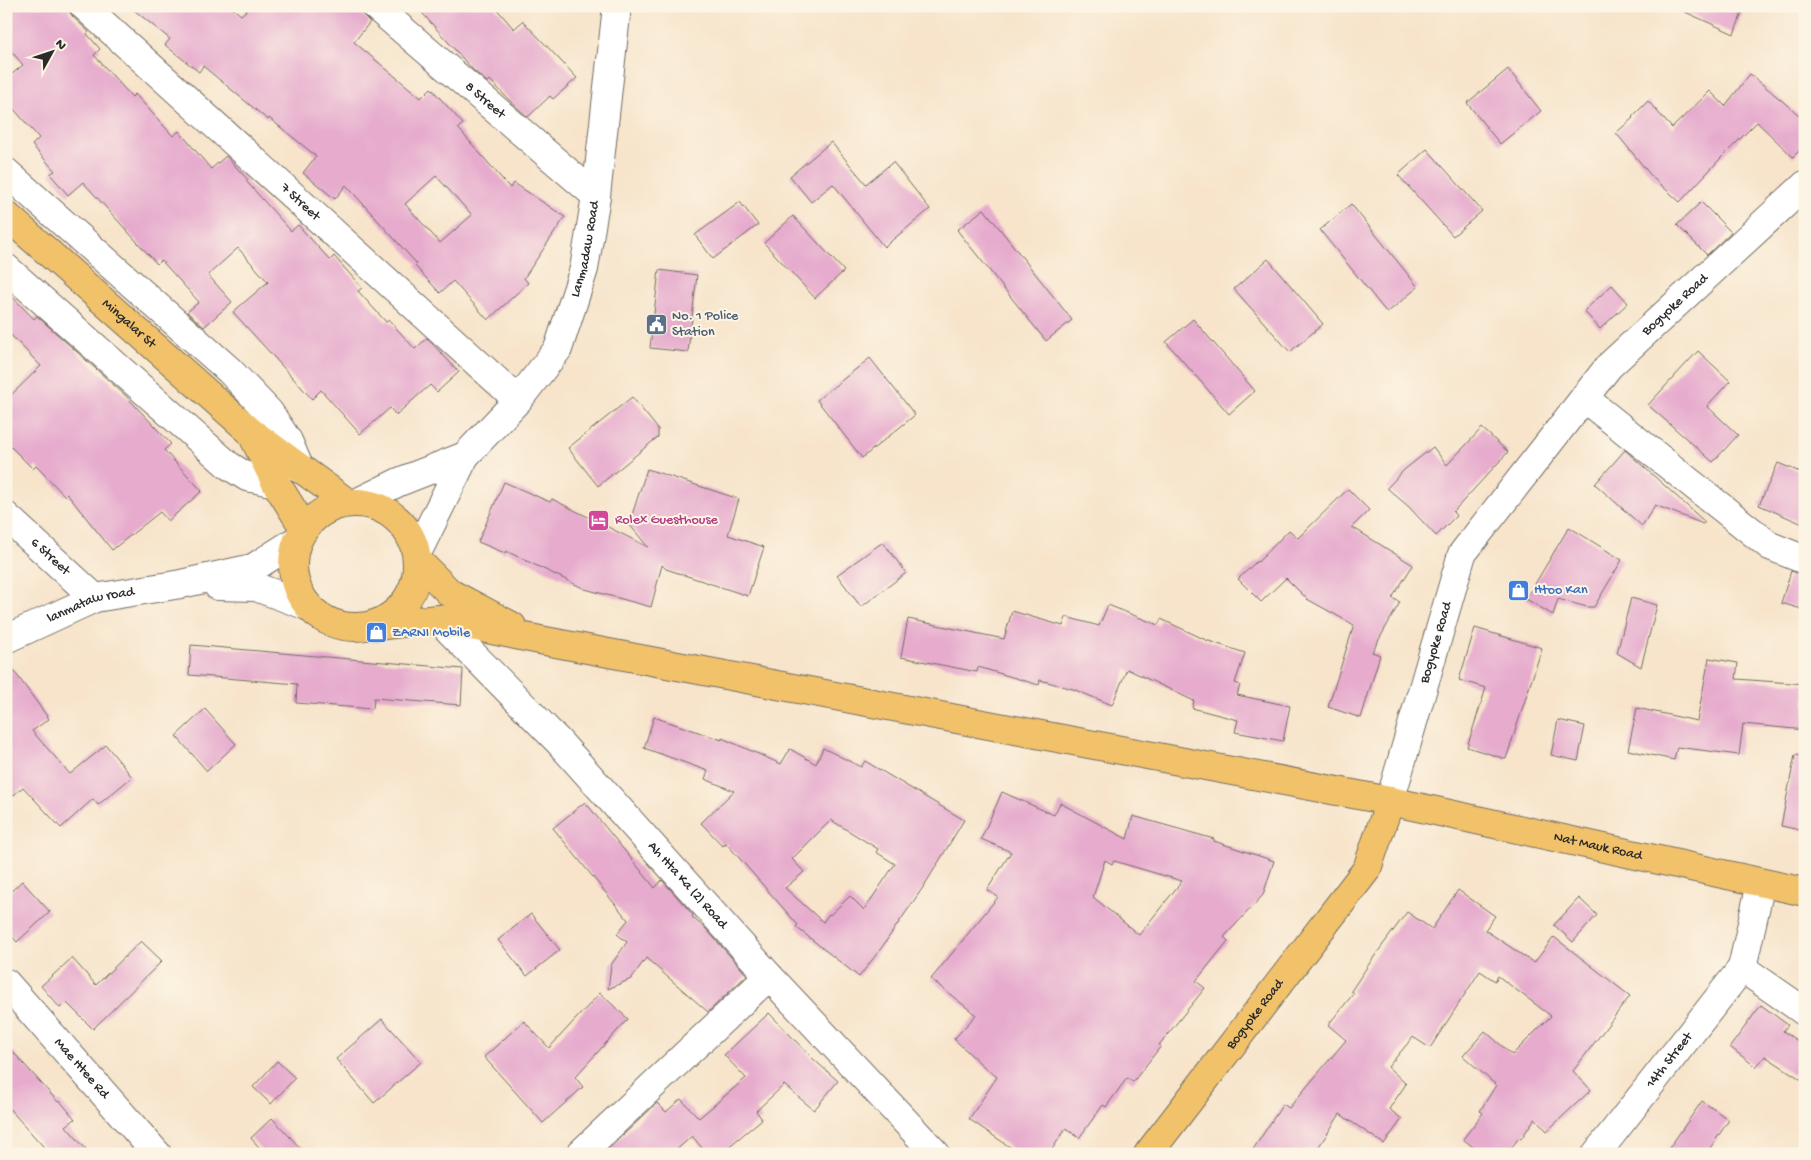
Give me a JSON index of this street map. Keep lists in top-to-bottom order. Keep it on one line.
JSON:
{"streets":{"main road":["Bogyoke Road","Mingalar St","Nat Mauk Road"],"street":["8 Street","7 Street","Lanmadaw Road","6 Street","lanmataw road","Ah Hta Ka (2) Road","14th Street","Mae Htee Rd"]},"crossings":[["8 Street","Lanmadaw Road"],["7 Street","Lanmadaw Road"],["Lanmadaw Road","Mingalar St"],["Lanmadaw Road","Nat Mauk Road"],["Bogyoke Road","Nat Mauk Road"],["Mingalar St","Nat Mauk Road"],["6 Street","lanmataw road"],["Nat Mauk Road","Ah Hta Ka (2) Road"]],"places":{"public building":["No. 1 Police Station"],"hotel":["Rolex Guesthouse"],"shop":["Htoo Kan","ZARNI Mobile"]},"north":"top right"}
